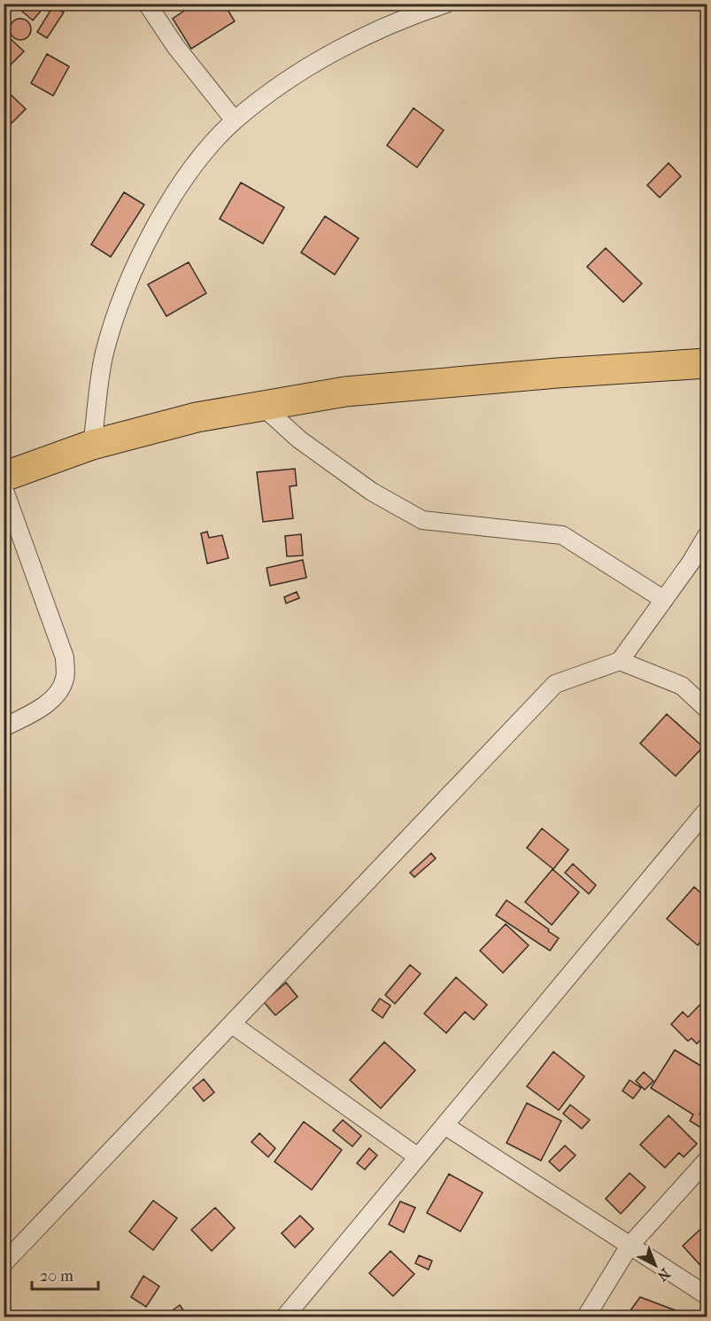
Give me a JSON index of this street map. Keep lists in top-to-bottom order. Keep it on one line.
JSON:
{"scale_bar":"20 m","north":"bottom right"}
